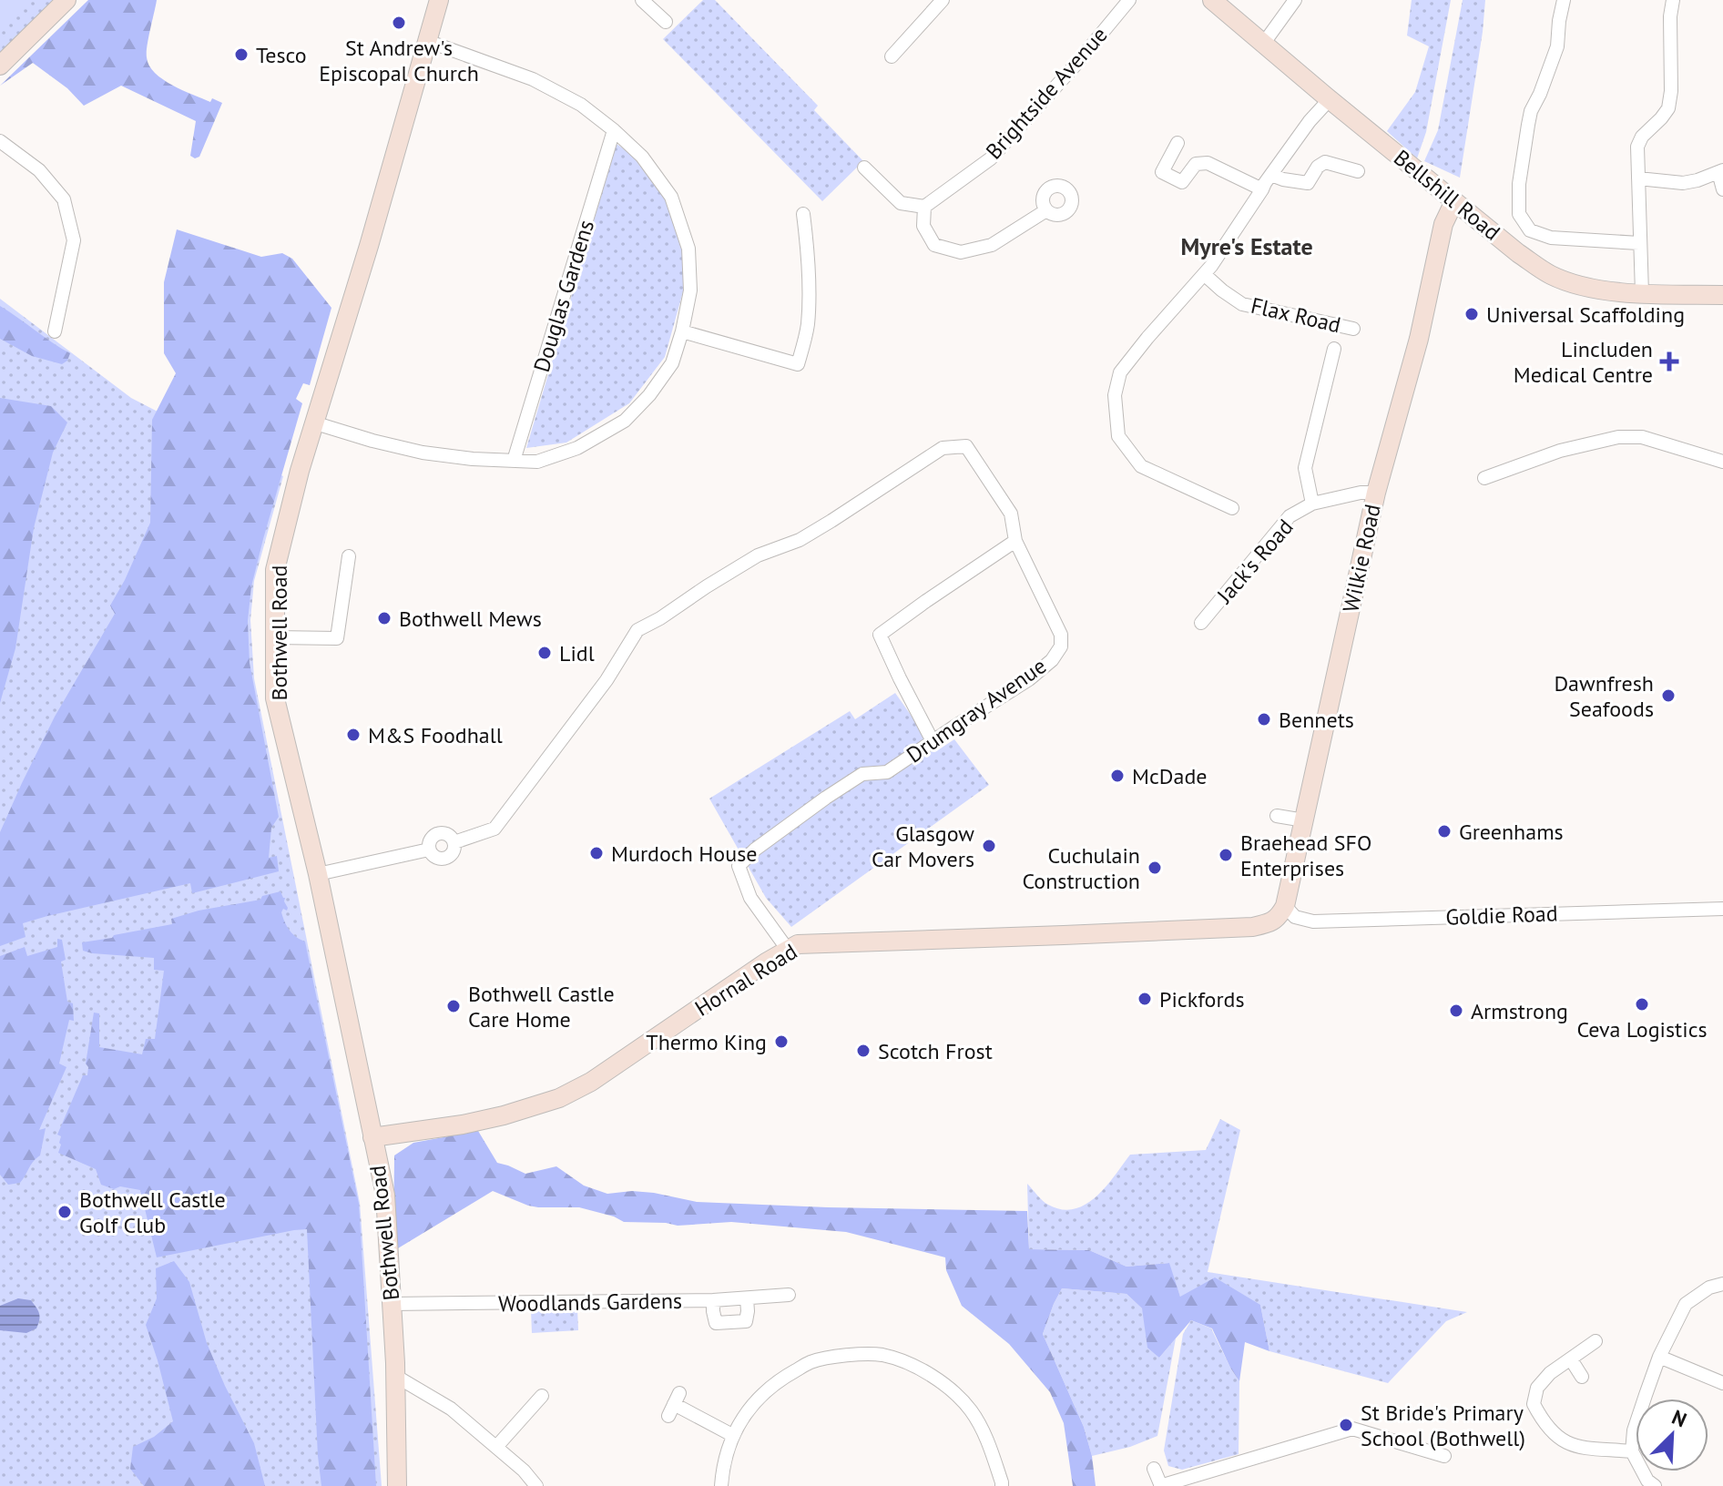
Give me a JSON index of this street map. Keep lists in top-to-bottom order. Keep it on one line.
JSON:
{"streets":{"main road":["Bellshill Road","Wilkie Road","Bothwell Road","Hornal Road"],"street":["Brightside Avenue","Douglas Gardens","Flax Road","Jack's Road","Drumgray Avenue","Goldie Road","Woodlands Gardens"]},"crossings":[["Bellshill Road","Wilkie Road"],["Wilkie Road","Goldie Road"],["Wilkie Road","Hornal Road"],["Bothwell Road","Drumgray Avenue"],["Bothwell Road","Hornal Road"],["Bothwell Road","Woodlands Gardens"],["Drumgray Avenue","Hornal Road"],["Goldie Road","Hornal Road"]],"districts":["Myre's Estate"],"places":{"other":["St Andrew's Episcopal Church","Tesco","Universal Scaffolding","Bothwell Mews","Lidl","Dawnfresh Seafoods","Bennets","M&S Foodhall","McDade","Greenhams","Glasgow Car Movers","Murdoch House","Braehead SFO Enterprises","Cuchulain Construction","Pickfords","Ceva Logistics","Bothwell Castle Care Home","Armstrong","Thermo King","Scotch Frost","Bothwell Castle Golf Club","St Bride's Primary School (Bothwell)"],"health":["Lincluden Medical Centre"]},"north":"top right"}
